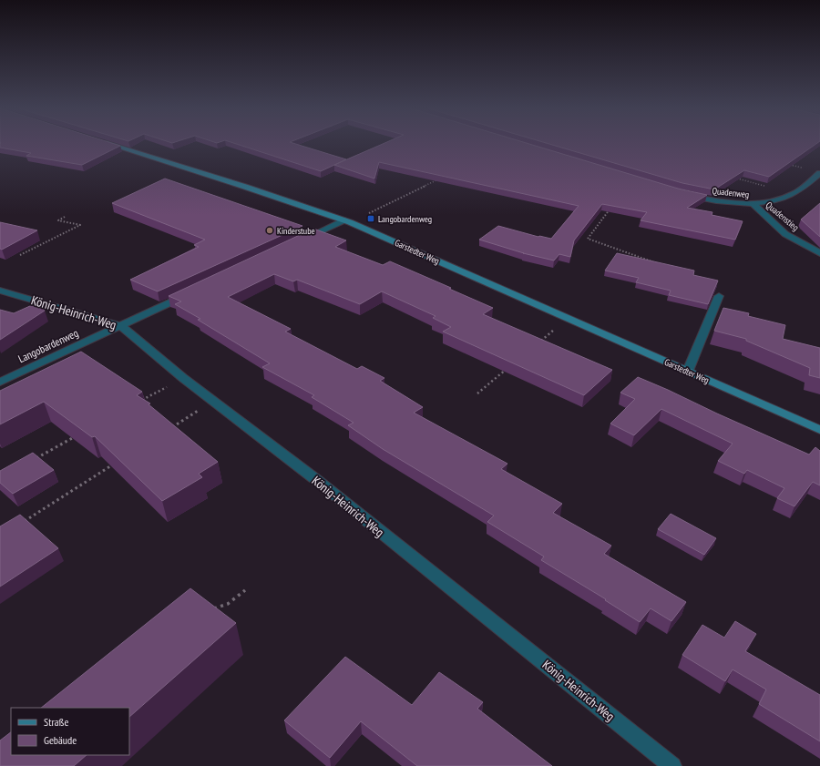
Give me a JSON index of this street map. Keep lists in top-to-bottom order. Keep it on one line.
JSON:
{"streets":{"main road":["Garstedter Weg"],"street":["Quadenweg","Quadenstieg","König-Heinrich-Weg","Langobardenweg"]},"crossings":[["Quadenweg","Quadenstieg"],["König-Heinrich-Weg","Langobardenweg"]],"places":{"transit":["Langobardenweg"],"other":["Kinderstube"]},"legend":["Straße","Gebäude"]}
